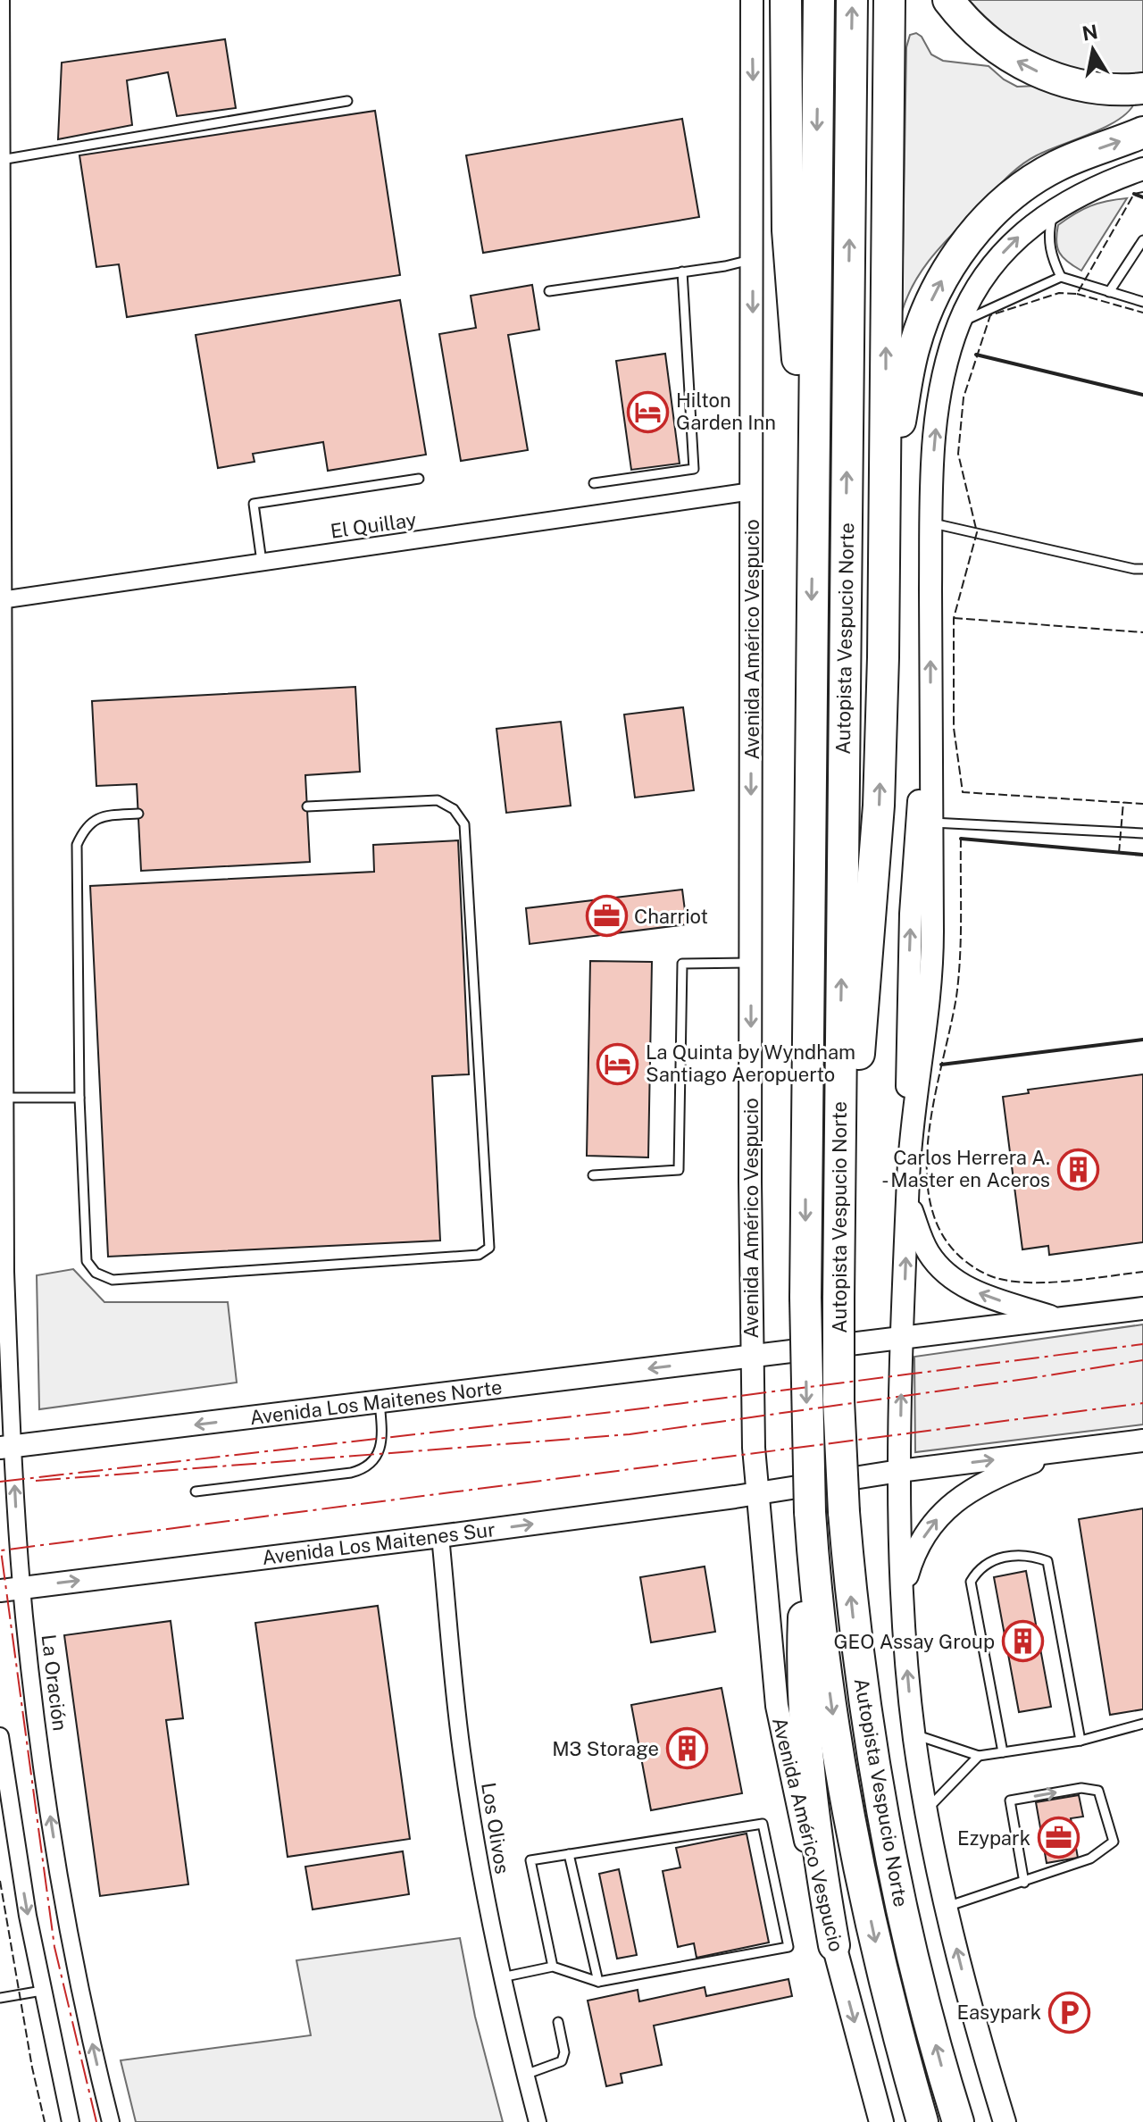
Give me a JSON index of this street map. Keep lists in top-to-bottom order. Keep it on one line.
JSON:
{"streets":{"highway":["Autopista Vespucio Norte"],"main road":["Avenida Américo Vespucio"],"street":["El Quillay","Avenida Los Maitenes Norte","Avenida Los Maitenes Sur","La Oración","Los Olivos"]},"crossings":[["El Quillay","Avenida Américo Vespucio"],["El Quillay","La Oración"],["Avenida Américo Vespucio","Avenida Los Maitenes Norte"],["Avenida Américo Vespucio","Avenida Los Maitenes Sur"],["Avenida Los Maitenes Norte","La Oración"],["Avenida Los Maitenes Sur","La Oración"],["Avenida Los Maitenes Sur","Los Olivos"]],"one_way":["Avenida Los Maitenes Norte","Avenida Los Maitenes Sur"],"places":{"hotel":["Hilton Garden Inn","La Quinta by Wyndham Santiago Aeropuerto"],"office":["Charriot","Ezypark"],"building":["Carlos Herrera A. - Master en Aceros","GEO Assay Group","M3 Storage"],"parking":["Easypark"]},"north":"top"}
